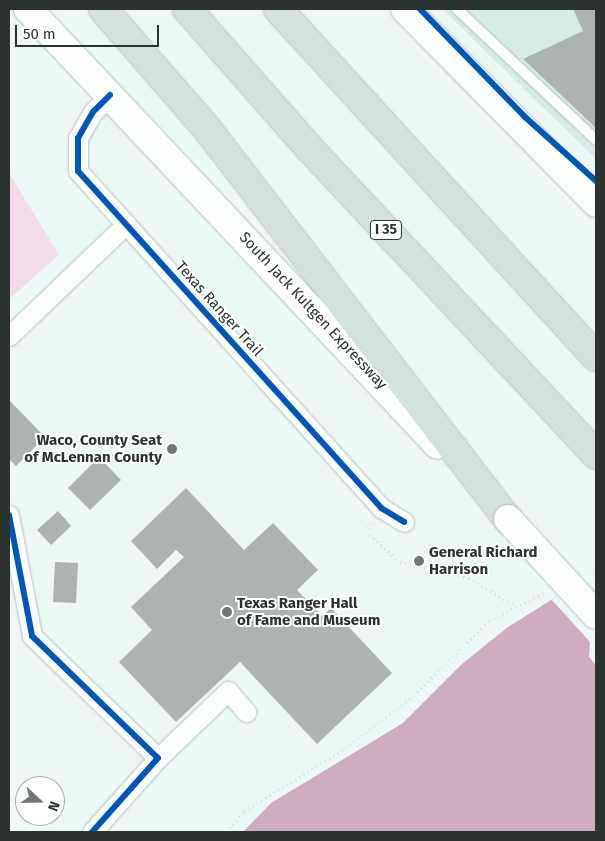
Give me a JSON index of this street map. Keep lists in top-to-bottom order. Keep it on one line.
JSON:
{"streets":{"highway":["I 35"],"main road":["South Jack Kultgen Expressway"],"street":["Texas Ranger Trail"]},"crossings":[["Texas Ranger Trail","South Jack Kultgen Expressway"]],"places":["Waco, County Seat of McLennan County","General Richard Harrison","Texas Ranger Hall of Fame and Museum"],"scale_bar":"50 m","north":"right"}
